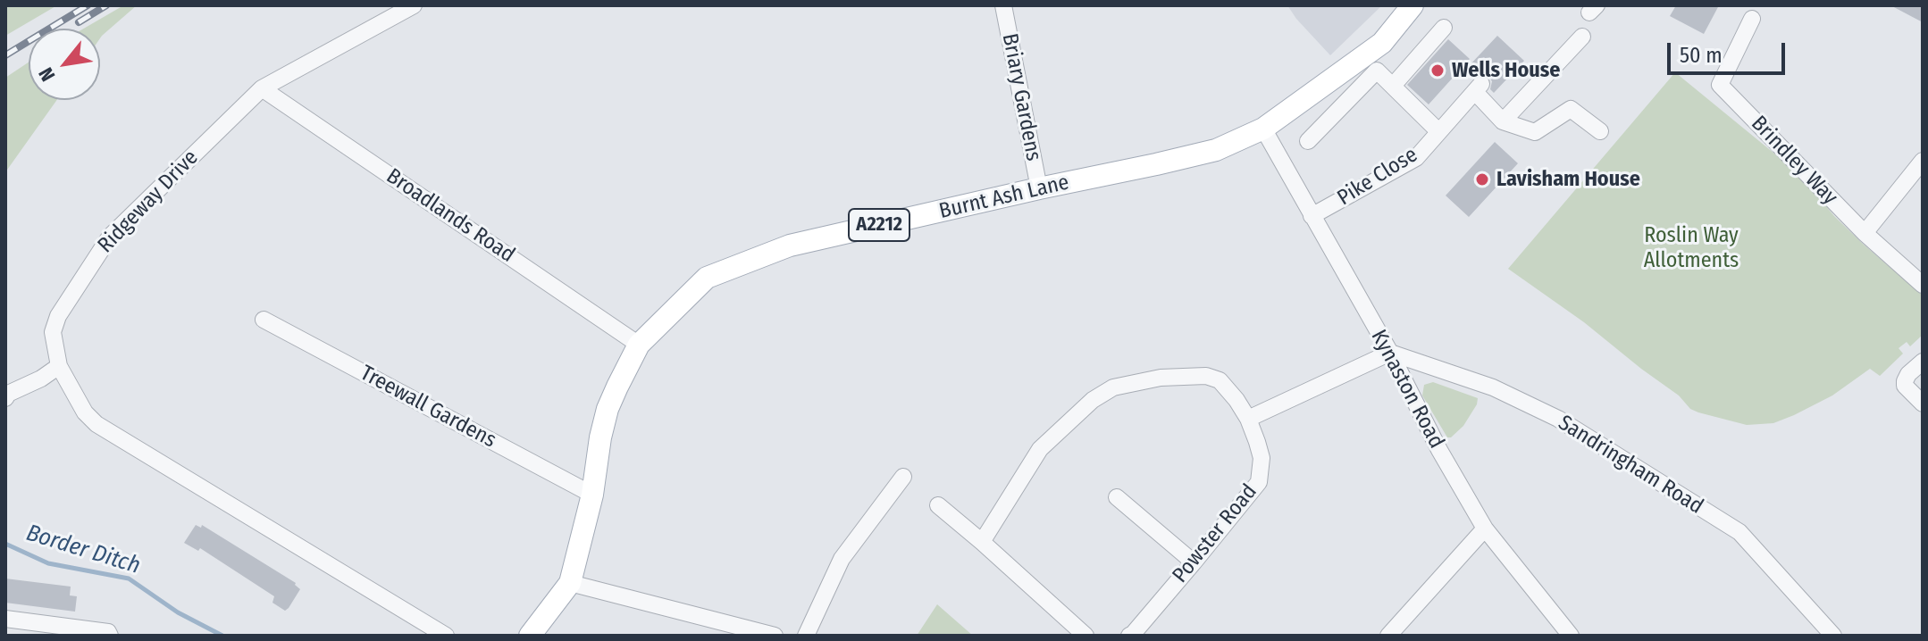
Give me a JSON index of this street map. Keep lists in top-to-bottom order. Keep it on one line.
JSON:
{"streets":{"main road":["Burnt Ash Lane","A2212"],"street":["Briary Gardens","Brindley Way","Pike Close","Ridgeway Drive","Broadlands Road","Kynaston Road","Treewall Gardens","Sandringham Road","Powster Road"]},"crossings":[["Briary Gardens","Burnt Ash Lane"],["Pike Close","Kynaston Road"],["Burnt Ash Lane","Broadlands Road"],["Burnt Ash Lane","Kynaston Road"],["Burnt Ash Lane","Treewall Gardens"],["Ridgeway Drive","Broadlands Road"],["Kynaston Road","Sandringham Road"]],"water":["Border Ditch"],"parks":["Roslin Way Allotments"],"places":["Wells House","Lavisham House"],"scale_bar":"50 m","north":"bottom left"}
